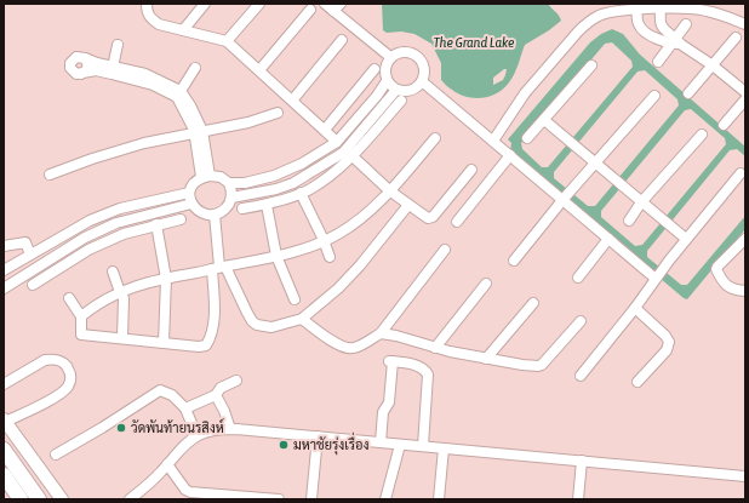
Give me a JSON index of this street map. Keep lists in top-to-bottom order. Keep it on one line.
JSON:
{"water":["The Grand Lake"],"places":["วัดพันท้ายนรสิงห์","มหาชัยรุ่งเรื่อง"]}
